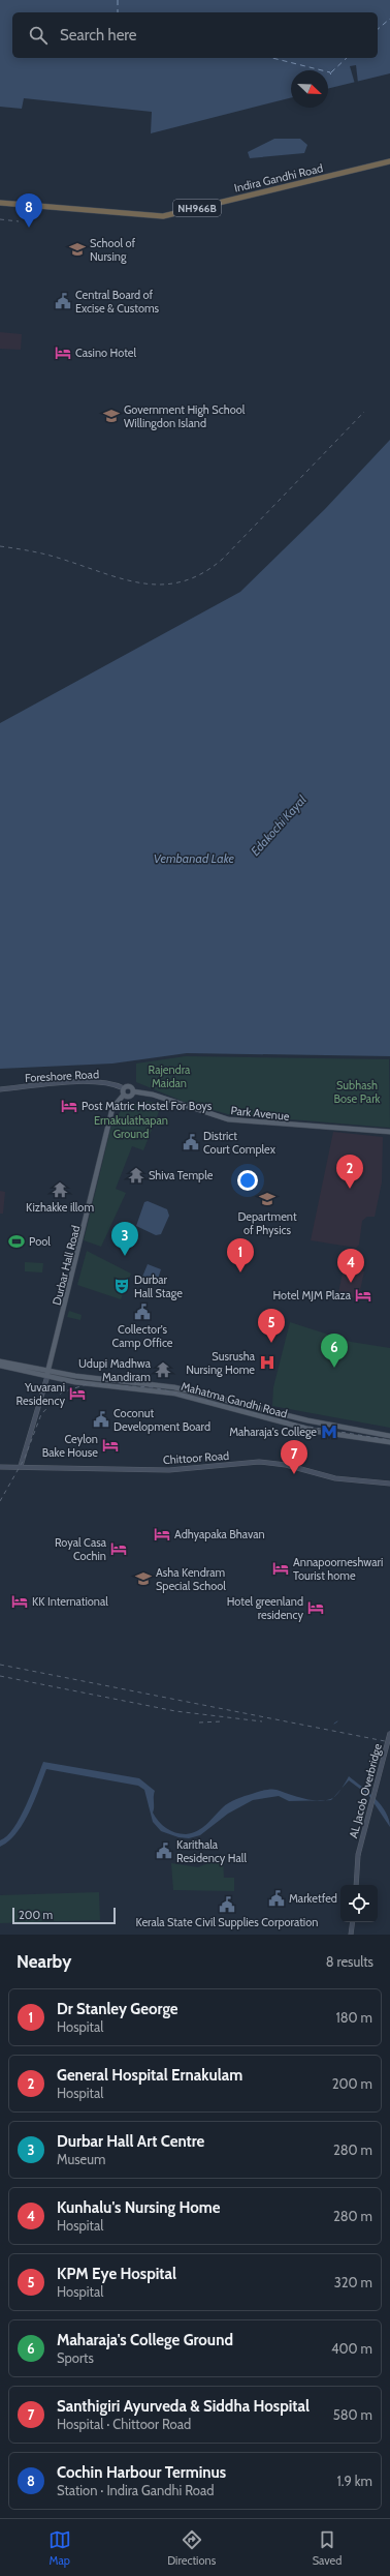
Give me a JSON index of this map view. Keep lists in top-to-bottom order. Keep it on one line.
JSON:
{"streets":{"highway":["Indira Gandhi Road","NH966B"],"main road":["Foreshore Road","Park Avenue","Durbar Hall Road","Mahatma Gandhi Road","Chittoor Road","AL Jacob Overbridge"]},"crossings":[["Foreshore Road","Park Avenue"],["Durbar Hall Road","Mahatma Gandhi Road"]],"water":["Edakochi Kayal","Vembanad Lake"],"parks":["Rajendra Maidan","Subhash Bose Park","Ernakulathapan Ground"],"places":{"school or university":["School of Nursing","Government High School Willingdon Island","Department of Physics","Asha Kendram Special School"],"public building":["Central Board of Excise & Customs","District Court Complex","Collector's Camp Office","Coconut Development Board","Karithala Residency Hall","Marketfed","Kerala State Civil Supplies Corporation"],"hotel":["Casino Hotel","Post Matric Hostel For Boys","Hotel MJM Plaza","Yuvarani Residency","Ceylon Bake House","Adhyapaka Bhavan","Royal Casa Cochin","Annapoorneshwari Tourist home","KK International","Hotel greenland residency"],"temple":["Shiva Temple","Kizhakke illom","Udupi Madhwa Mandiram"],"sports":["Pool"],"theatre":["Durbar Hall Stage"],"hospital":["Susrusha Nursing Home"],"metro station":["Maharaja's College"]},"scale_bar":"200 m","north":"bottom right","page":{"search":"Search here","pins":["8","2","3","1","4","5","6","7"],"scale":"200 m","heading":["Nearby","8 results"],"list":[{"mark":"1","name":"Dr Stanley George","note":"Hospital","value":"180 m"},{"mark":"2","name":"General Hospital Ernakulam","note":"Hospital","value":"200 m"},{"mark":"3","name":"Durbar Hall Art Centre","note":"Museum","value":"280 m"},{"mark":"4","name":"Kunhalu's Nursing Home","note":"Hospital","value":"280 m"},{"mark":"5","name":"KPM Eye Hospital","note":"Hospital","value":"320 m"},{"mark":"6","name":"Maharaja's College Ground","note":"Sports","value":"400 m"},{"mark":"7","name":"Santhigiri Ayurveda & Siddha Hospital","note":"Hospital · Chittoor Road","value":"580 m"},{"mark":"8","name":"Cochin Harbour Terminus","note":"Station · Indira Gandhi Road","value":"1.9 km"}],"nav":["Map","Directions","Saved"]}}
